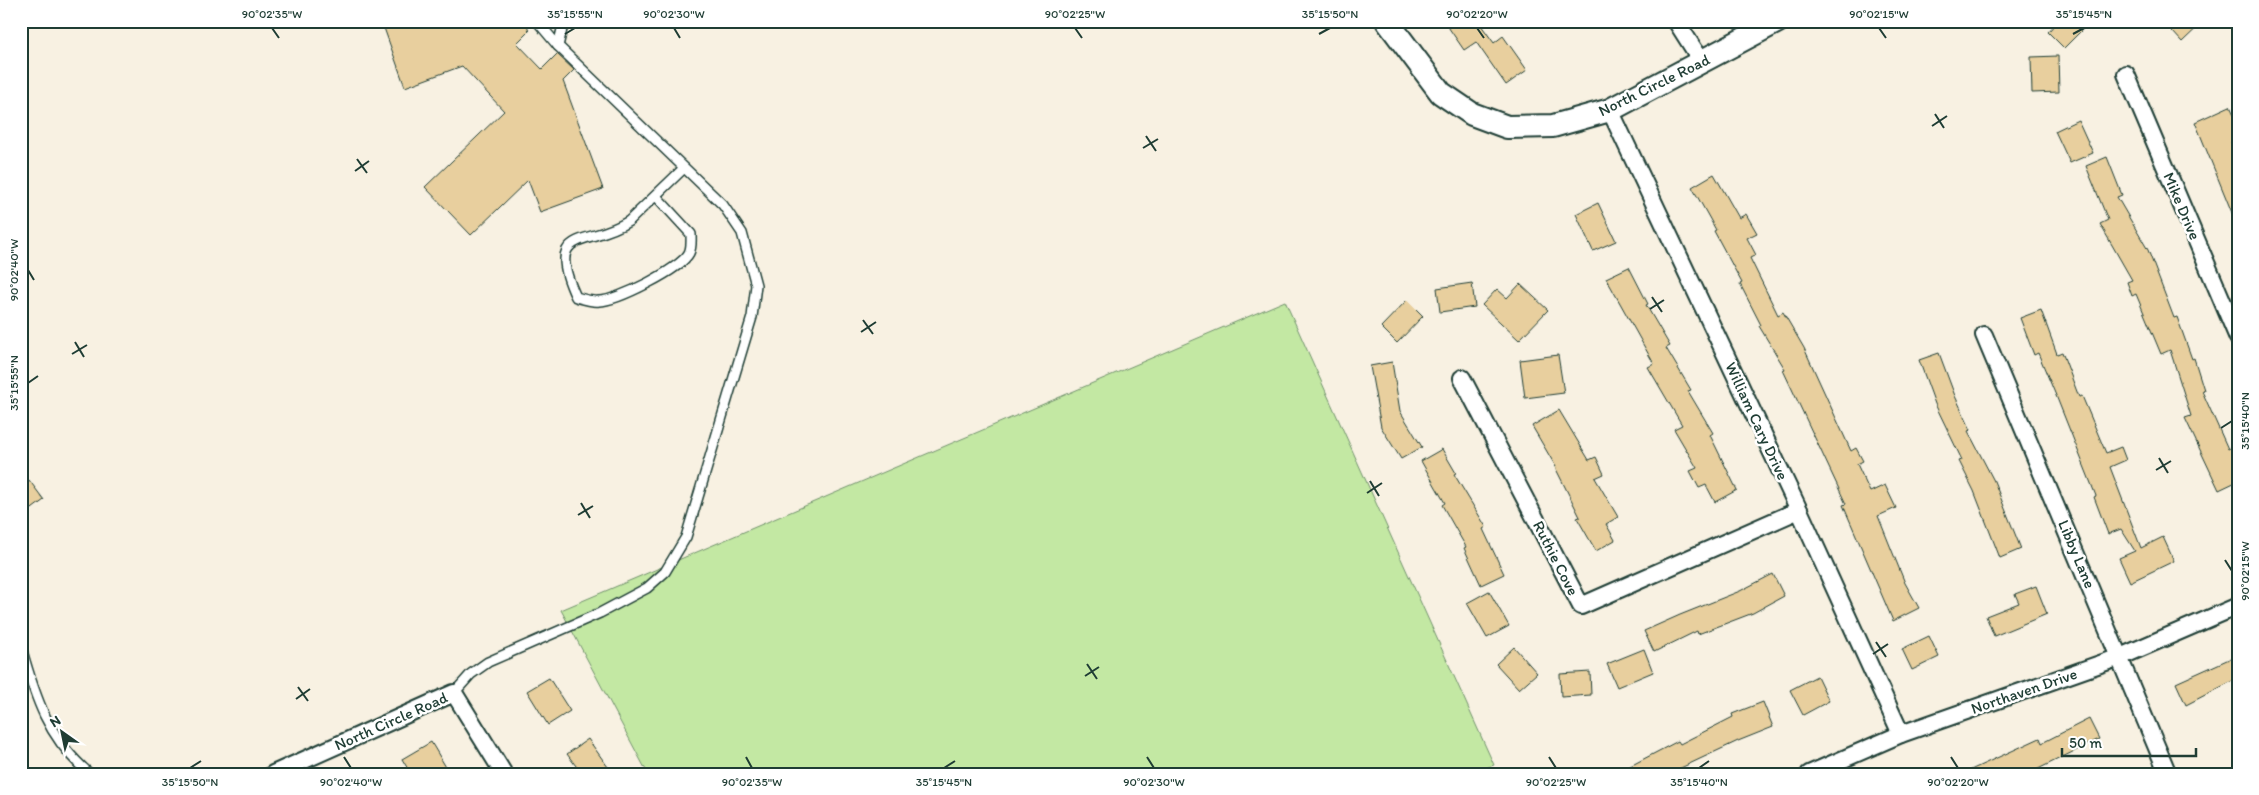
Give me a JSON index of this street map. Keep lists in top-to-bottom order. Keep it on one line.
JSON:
{"streets":{"street":["North Circle Road","Mike Drive","William Cary Drive","Libby Lane","Ruthie Cove","Northaven Drive"]},"crossings":[["North Circle Road","William Cary Drive"],["William Cary Drive","Ruthie Cove"],["William Cary Drive","Northaven Drive"],["Libby Lane","Northaven Drive"]],"scale_bar":"50 m","north":"top left","coordinates":["90°02'35\"W","35°15'55\"N","90°02'30\"W","90°02'25\"W","35°15'50\"N","90°02'20\"W","90°02'15\"W","35°15'45\"N","90°02'40\"W","35°15'40\"N"]}
